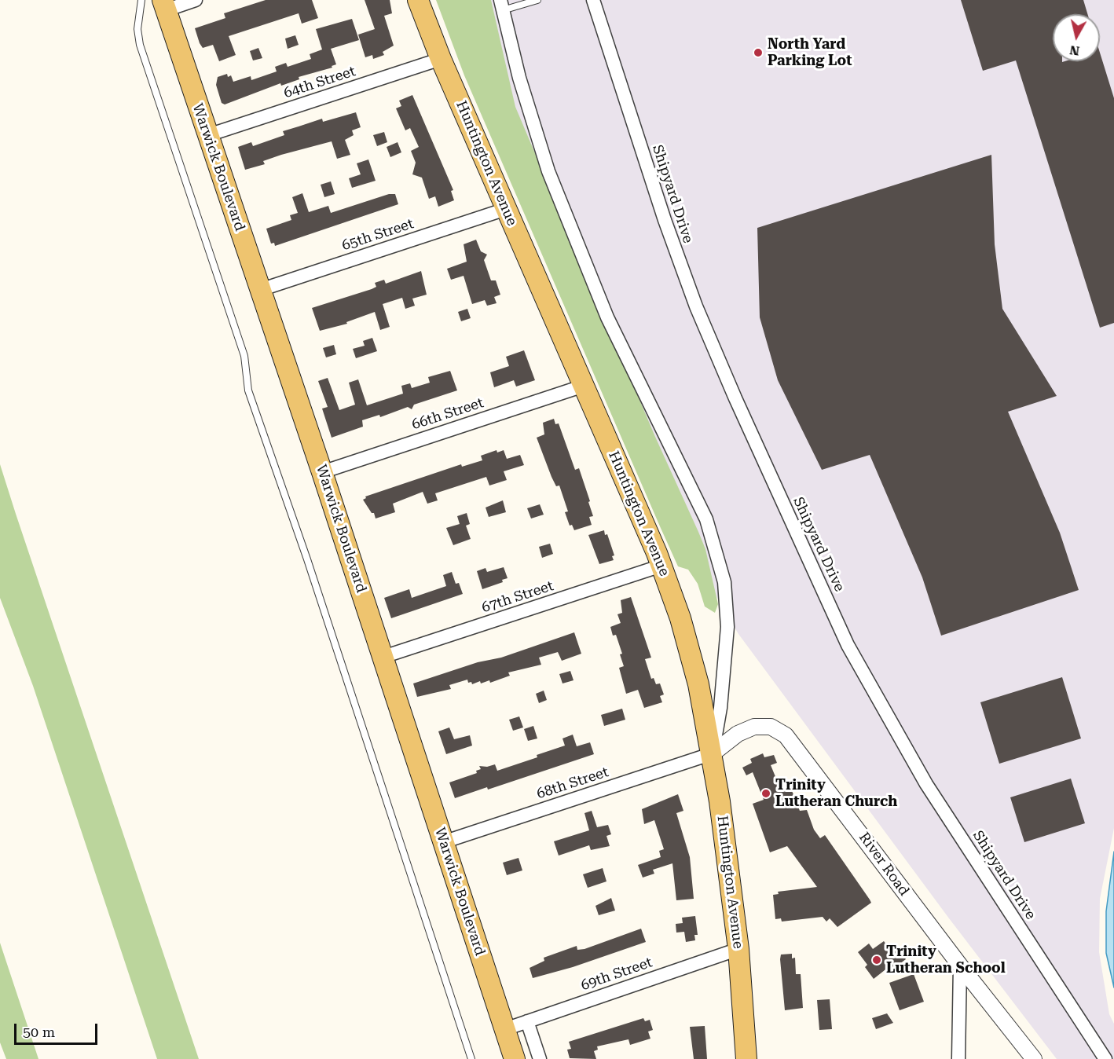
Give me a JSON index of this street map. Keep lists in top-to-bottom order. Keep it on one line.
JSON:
{"streets":{"main road":["Huntington Avenue","Warwick Boulevard"],"street":["64th Street","Shipyard Drive","65th Street","66th Street","67th Street","68th Street","River Road","69th Street"]},"crossings":[["64th Street","Huntington Avenue"],["64th Street","Warwick Boulevard"],["Huntington Avenue","65th Street"],["Huntington Avenue","66th Street"],["Huntington Avenue","67th Street"],["Huntington Avenue","68th Street"],["Huntington Avenue","River Road"],["Huntington Avenue","69th Street"],["Warwick Boulevard","65th Street"],["Warwick Boulevard","66th Street"],["Warwick Boulevard","67th Street"],["Warwick Boulevard","68th Street"],["Warwick Boulevard","69th Street"],["68th Street","River Road"]],"places":["North Yard Parking Lot","Trinity Lutheran Church","Trinity Lutheran School"],"scale_bar":"50 m","north":"bottom"}
